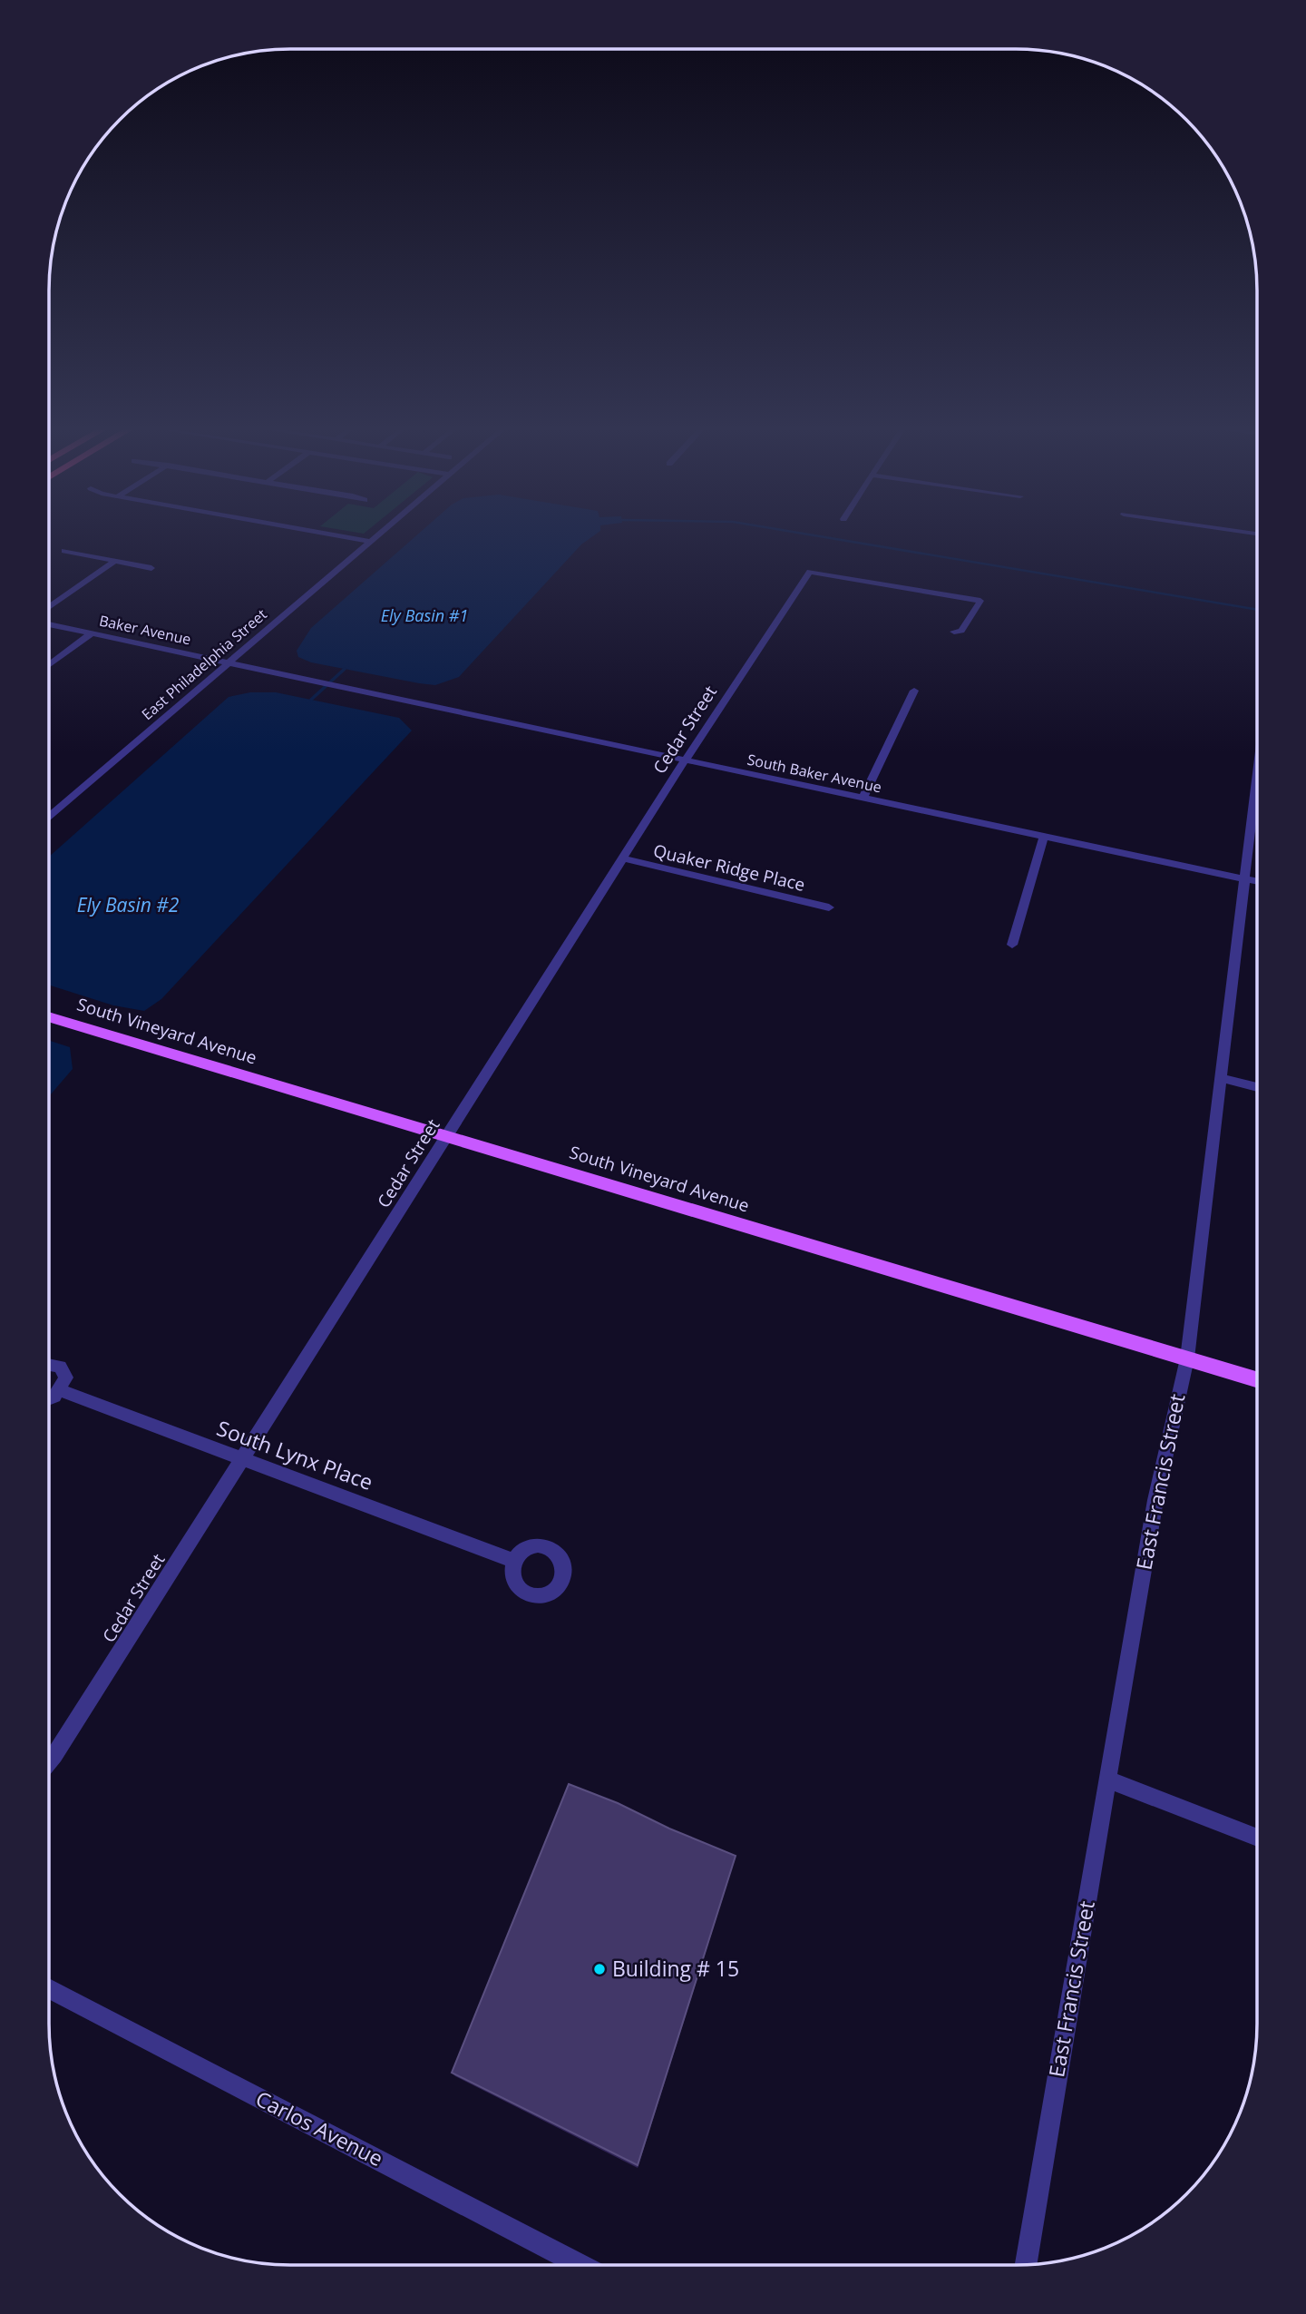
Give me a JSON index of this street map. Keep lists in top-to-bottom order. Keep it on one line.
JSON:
{"streets":{"main road":["South Vineyard Avenue"],"street":["Baker Avenue","East Philadelphia Street","Cedar Street","South Baker Avenue","Quaker Ridge Place","South Lynx Place","East Francis Street","Carlos Avenue"]},"crossings":[["Baker Avenue","East Philadelphia Street"],["Baker Avenue","South Baker Avenue"],["Cedar Street","South Baker Avenue"],["Cedar Street","Quaker Ridge Place"],["Cedar Street","South Vineyard Avenue"],["Cedar Street","South Lynx Place"],["South Baker Avenue","East Francis Street"],["South Vineyard Avenue","East Francis Street"]],"water":["Ely Basin #1","Ely Basin #2"],"places":["Building # 15"]}
